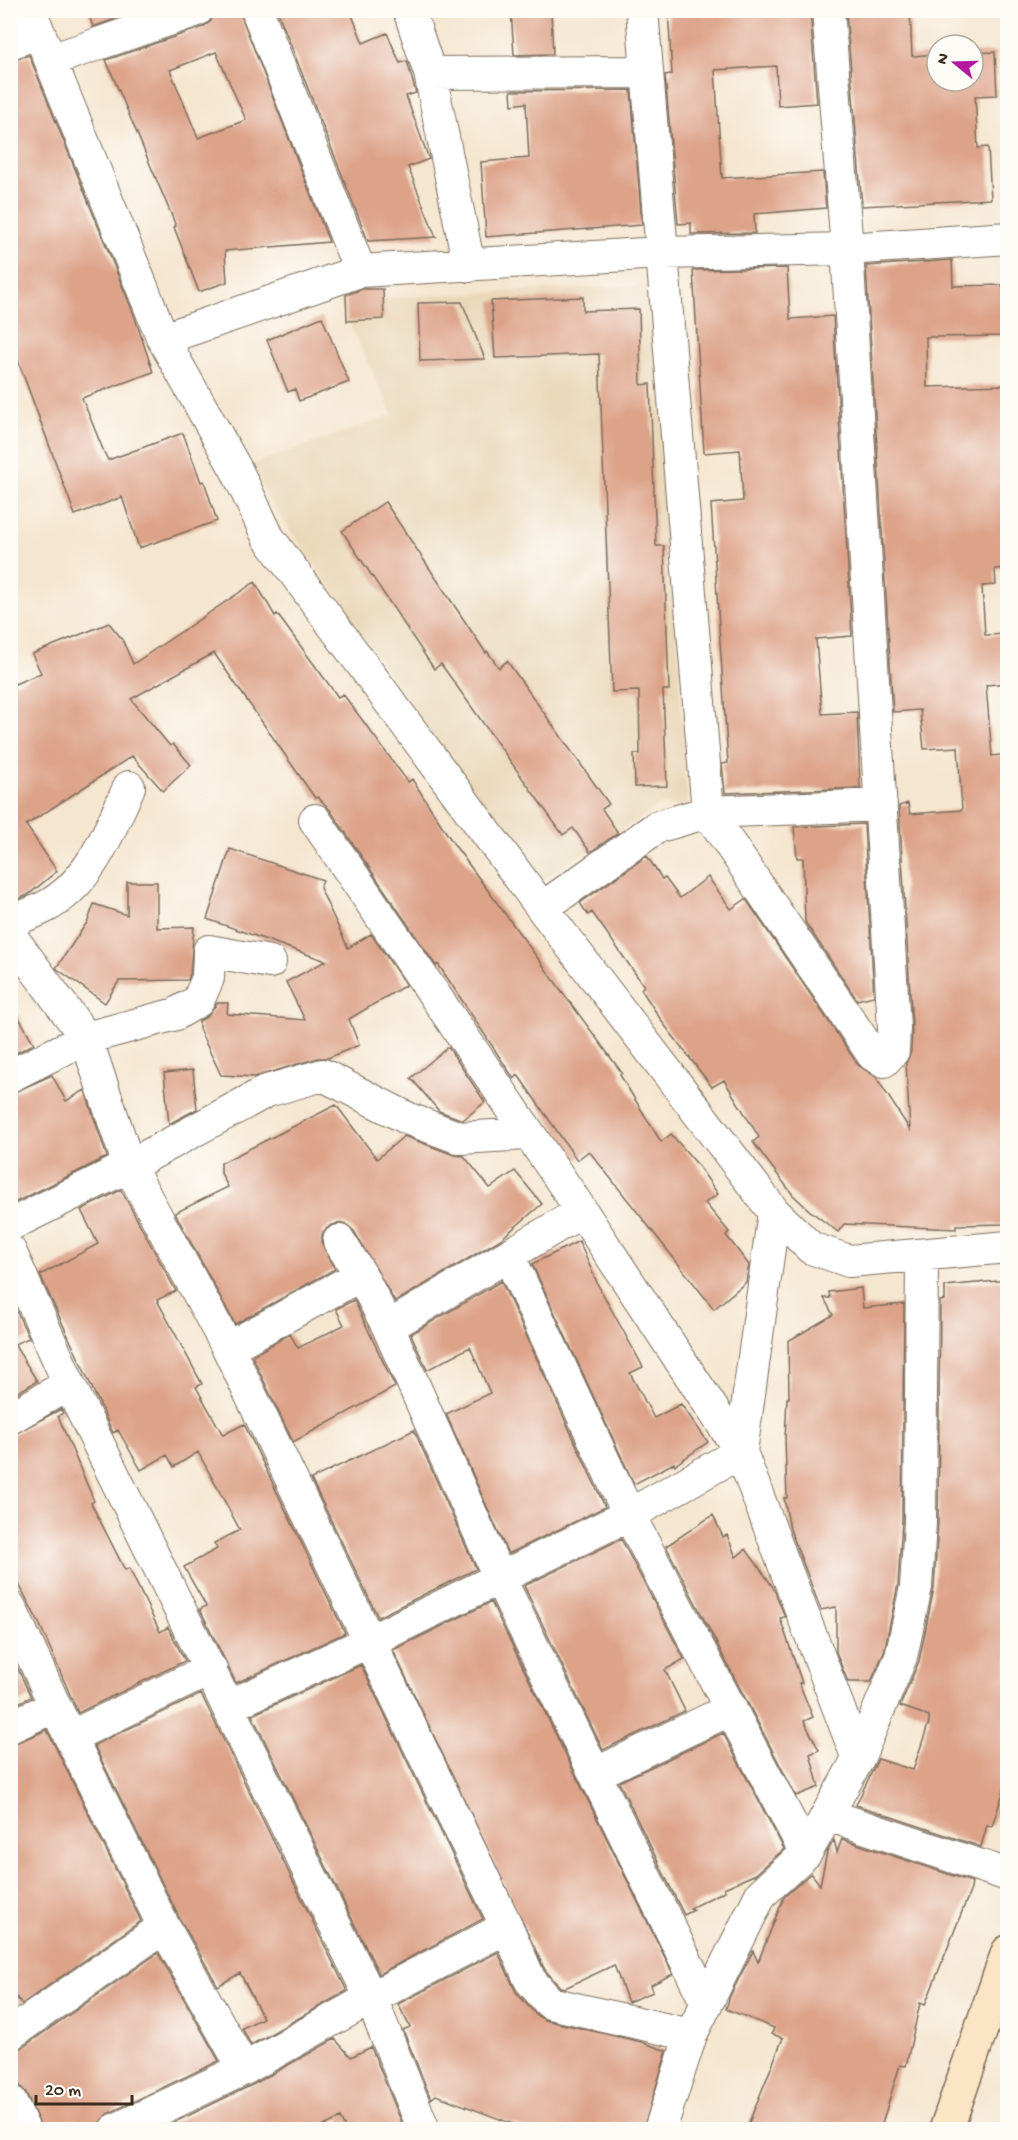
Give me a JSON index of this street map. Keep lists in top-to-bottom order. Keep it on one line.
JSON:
{"scale_bar":"20 m","north":"left"}
